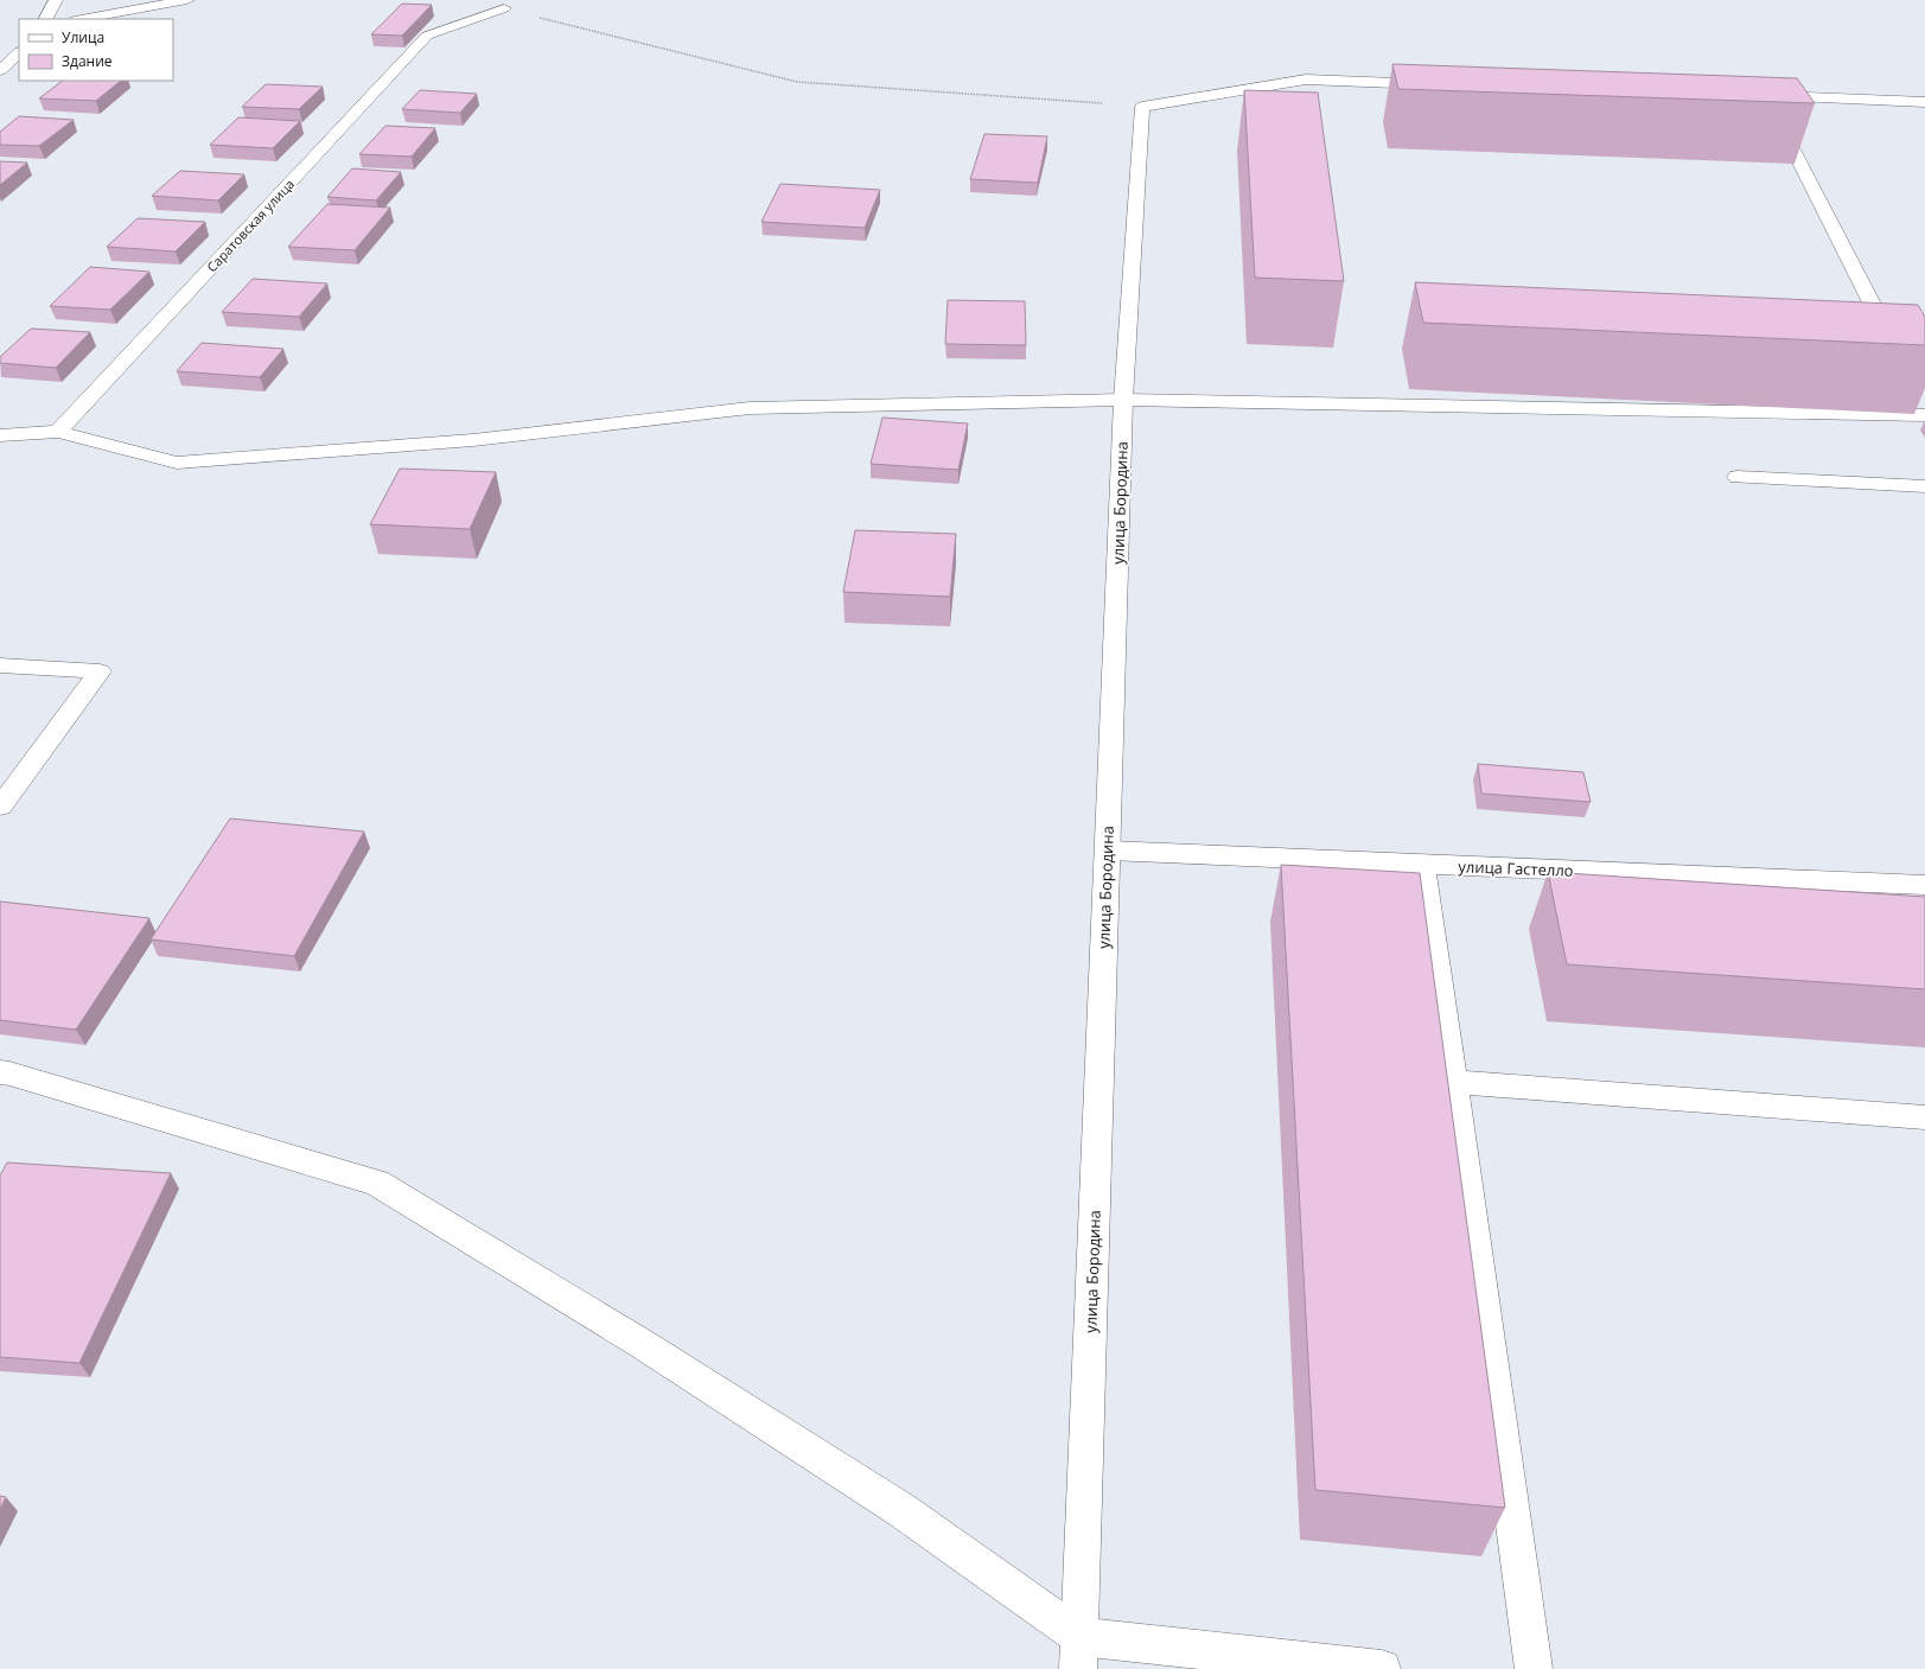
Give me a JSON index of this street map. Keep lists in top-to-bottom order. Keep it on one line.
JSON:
{"streets":{"street":["Саратовская улица","улица Бородина","улица Гастелло"]},"crossings":[["улица Бородина","улица Гастелло"]],"legend":["Улица","Здание"]}
